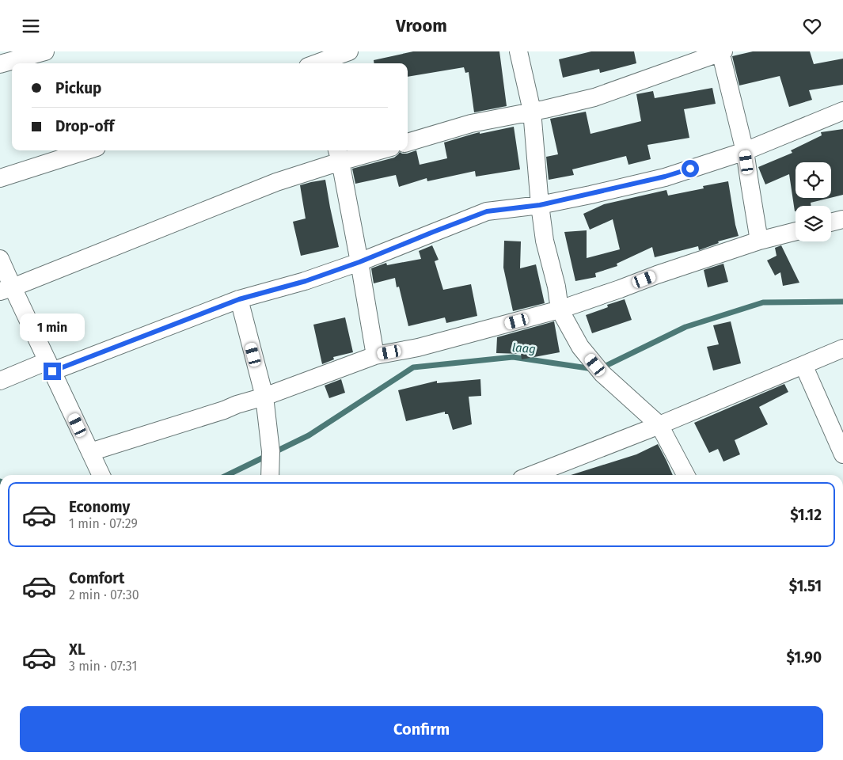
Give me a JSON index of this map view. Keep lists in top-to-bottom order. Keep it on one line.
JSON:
{"water":["laag"],"page":{"header":"Vroom","banner":["Pickup","Drop-off"],"bubble":"1 min","list":[{"name":"Economy","note":"1 min · 07:29","value":"$1.12"},{"name":"Comfort","note":"2 min · 07:30","value":"$1.51"},{"name":"XL","note":"3 min · 07:31","value":"$1.90"}],"buttons":"Confirm"}}
